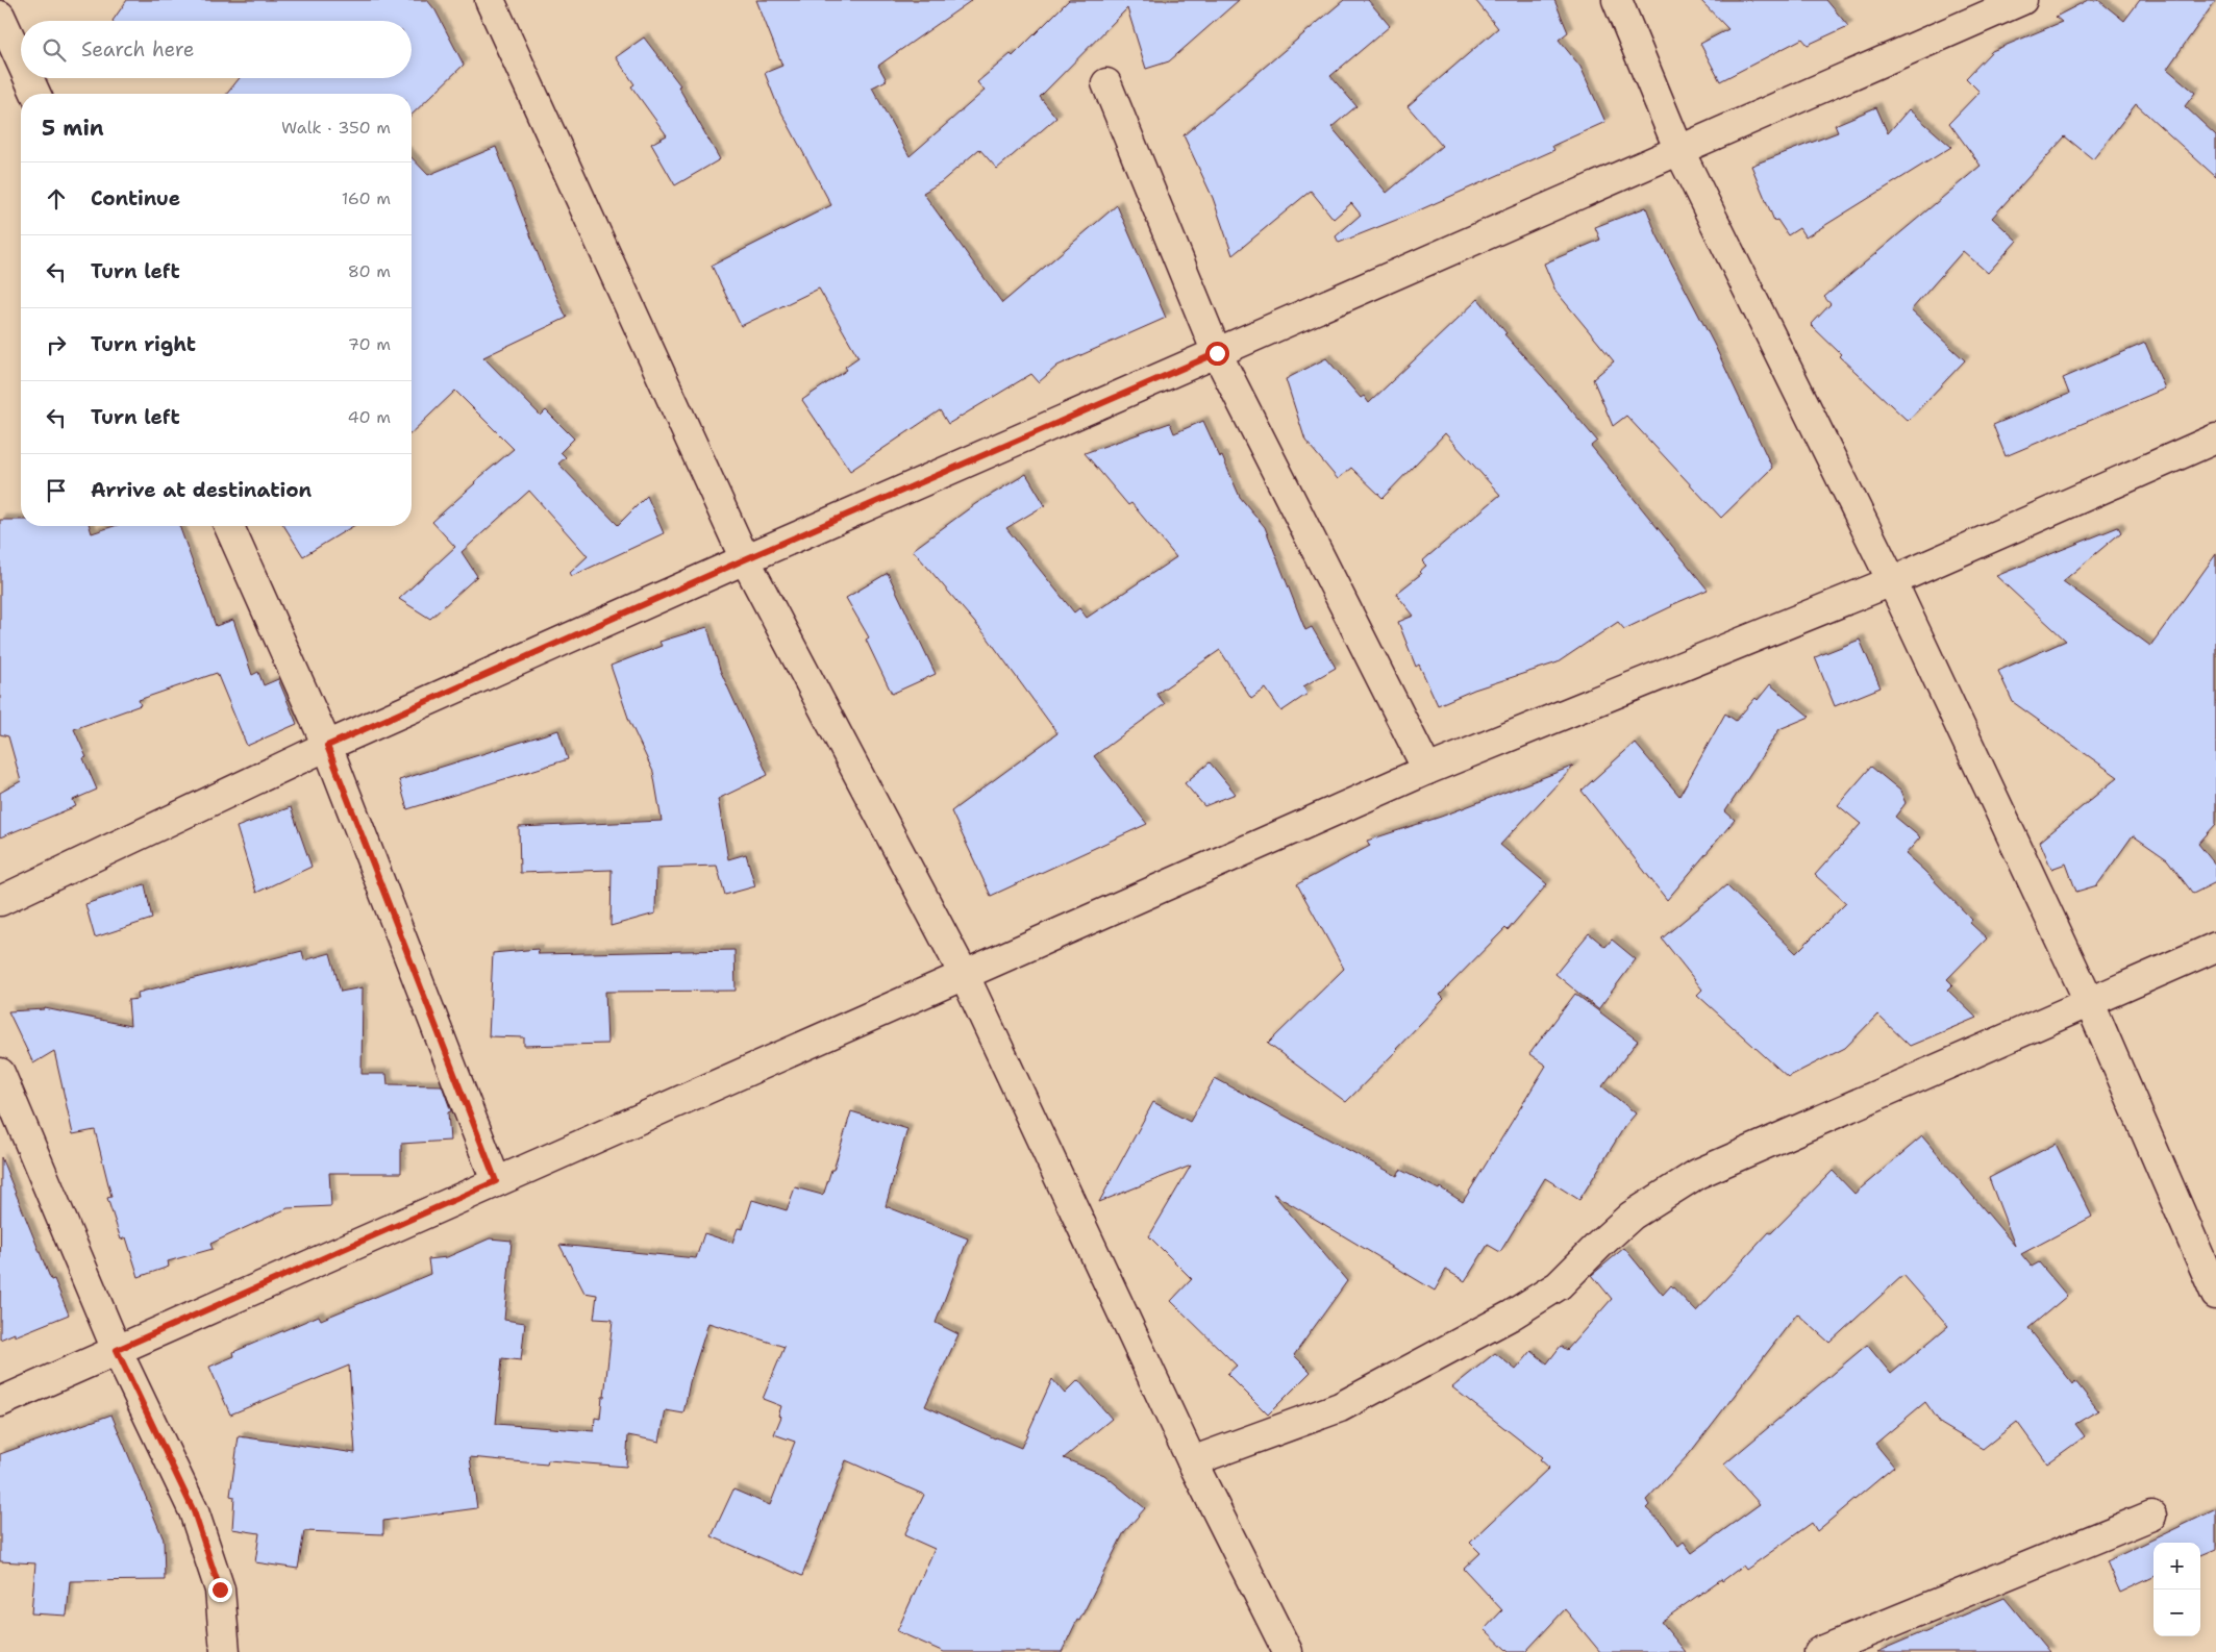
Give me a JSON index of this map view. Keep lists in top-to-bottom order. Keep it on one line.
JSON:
{"page":{"search":"Search here","heading":["5 min","Walk · 350 m"],"list":[["Continue","160 m"],["Turn left","80 m"],["Turn right","70 m"],["Turn left","40 m"],"Arrive at destination"],"map_buttons":["+","−"]}}
